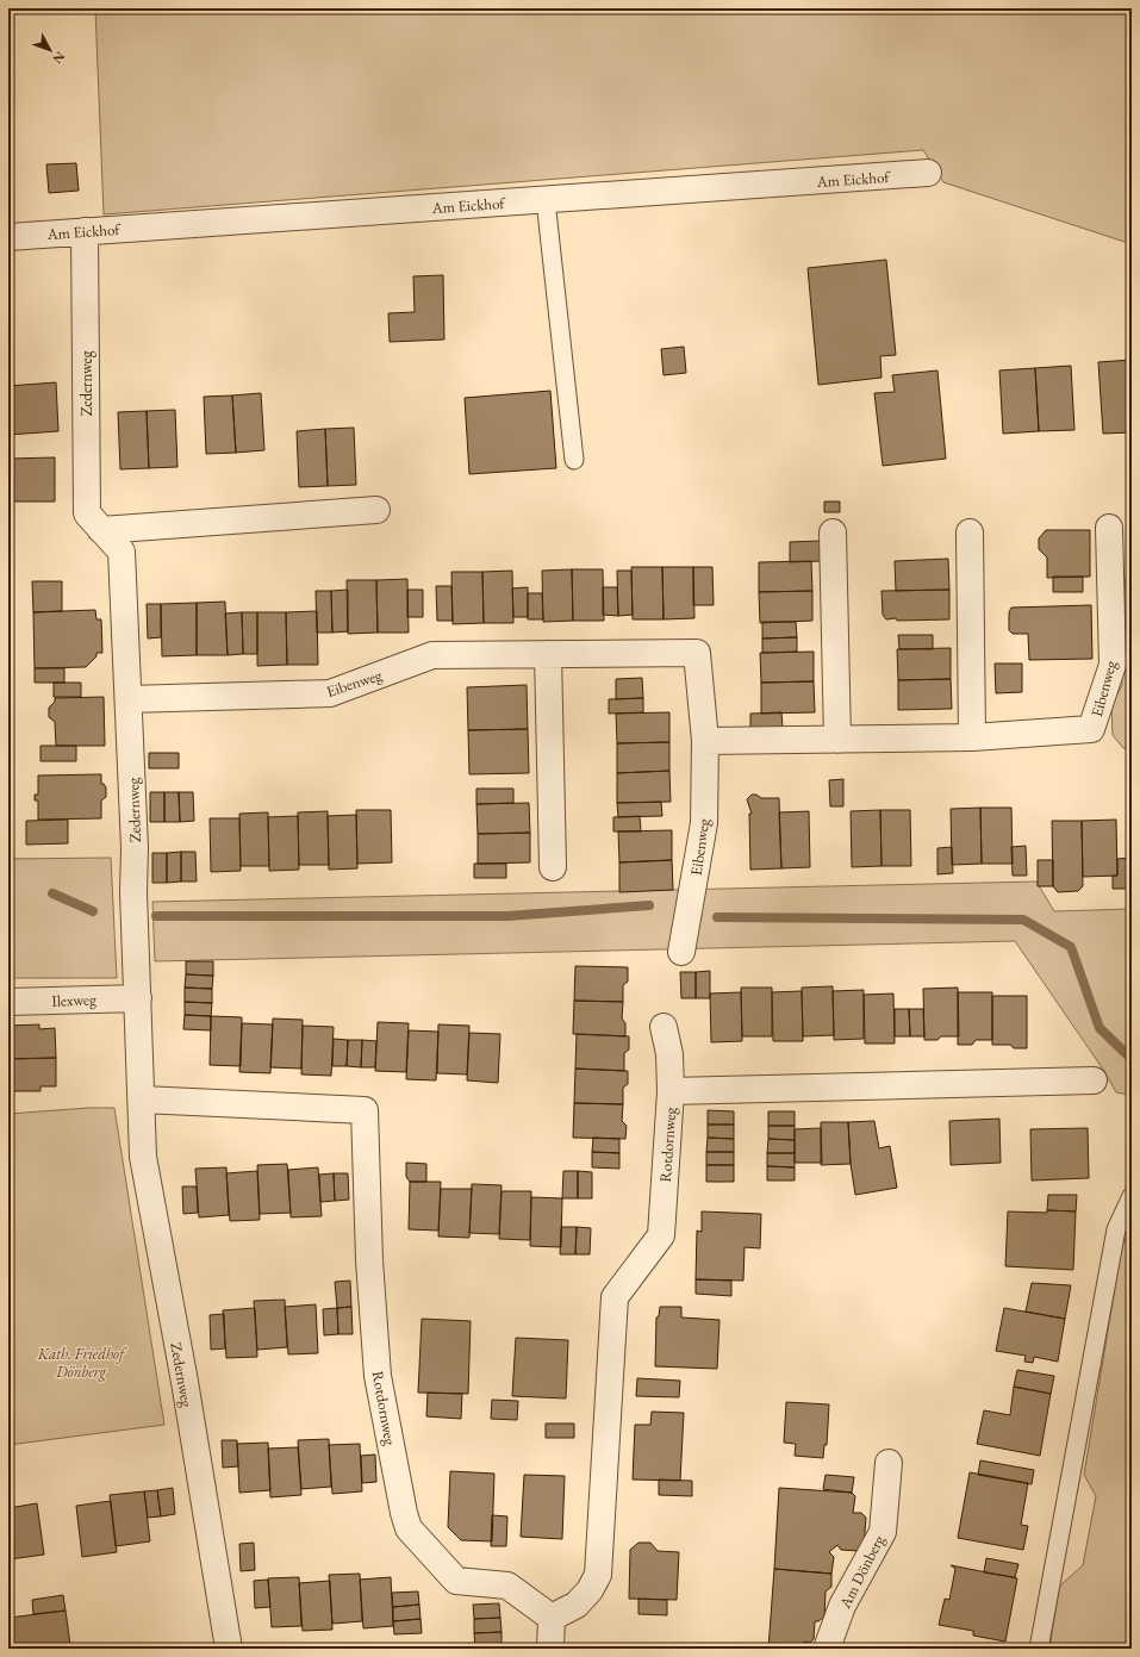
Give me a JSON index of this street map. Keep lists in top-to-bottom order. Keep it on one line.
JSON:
{"streets":{"street":["Am Eickhof","Zedernweg","Eibenweg","Ilexweg","Rotdornweg","Am Dönberg"]},"crossings":[["Am Eickhof","Zedernweg"],["Zedernweg","Eibenweg"],["Zedernweg","Ilexweg"],["Zedernweg","Rotdornweg"]],"parks":["Kath. Friedhof Dönberg"],"north":"bottom right"}
